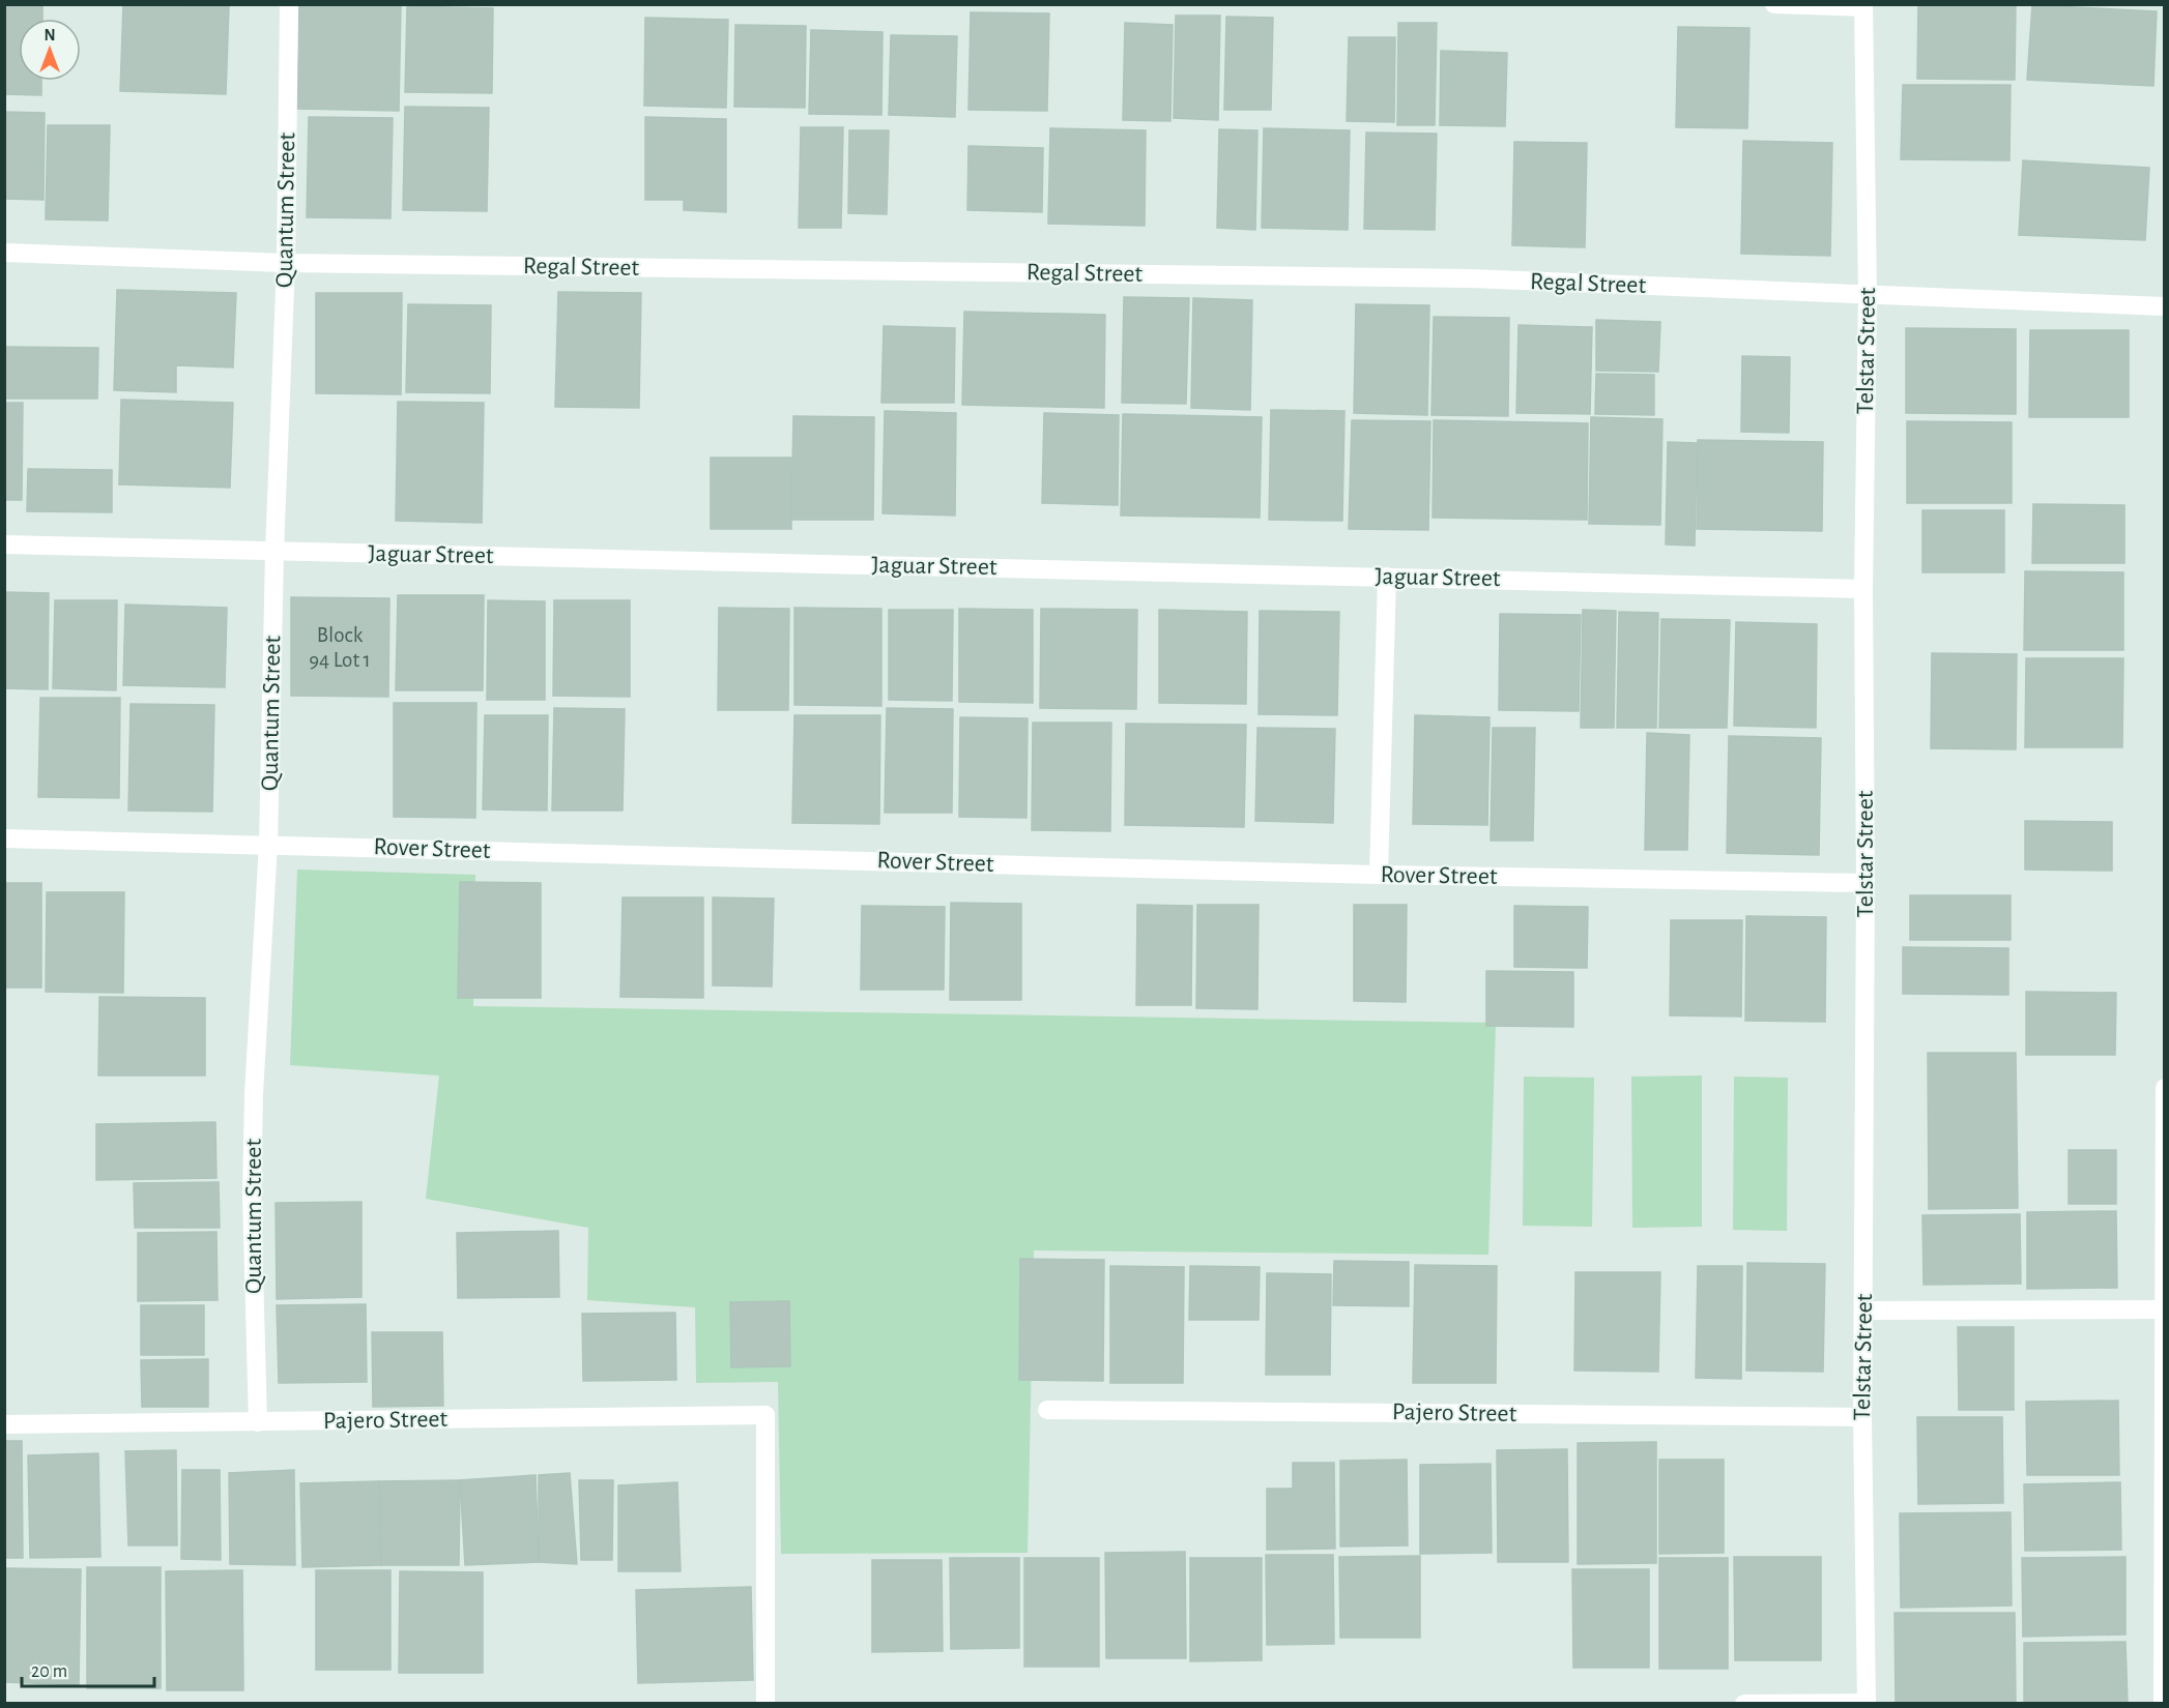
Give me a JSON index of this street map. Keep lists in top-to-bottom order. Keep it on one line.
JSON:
{"streets":{"street":["Quantum Street","Regal Street","Telstar Street","Jaguar Street","Rover Street","Pajero Street"]},"crossings":[["Quantum Street","Regal Street"],["Quantum Street","Jaguar Street"],["Quantum Street","Rover Street"],["Quantum Street","Pajero Street"],["Regal Street","Telstar Street"],["Telstar Street","Jaguar Street"],["Telstar Street","Rover Street"],["Telstar Street","Pajero Street"]],"house_numbers":["Block 94 Lot 1"],"scale_bar":"20 m","north":"top"}
